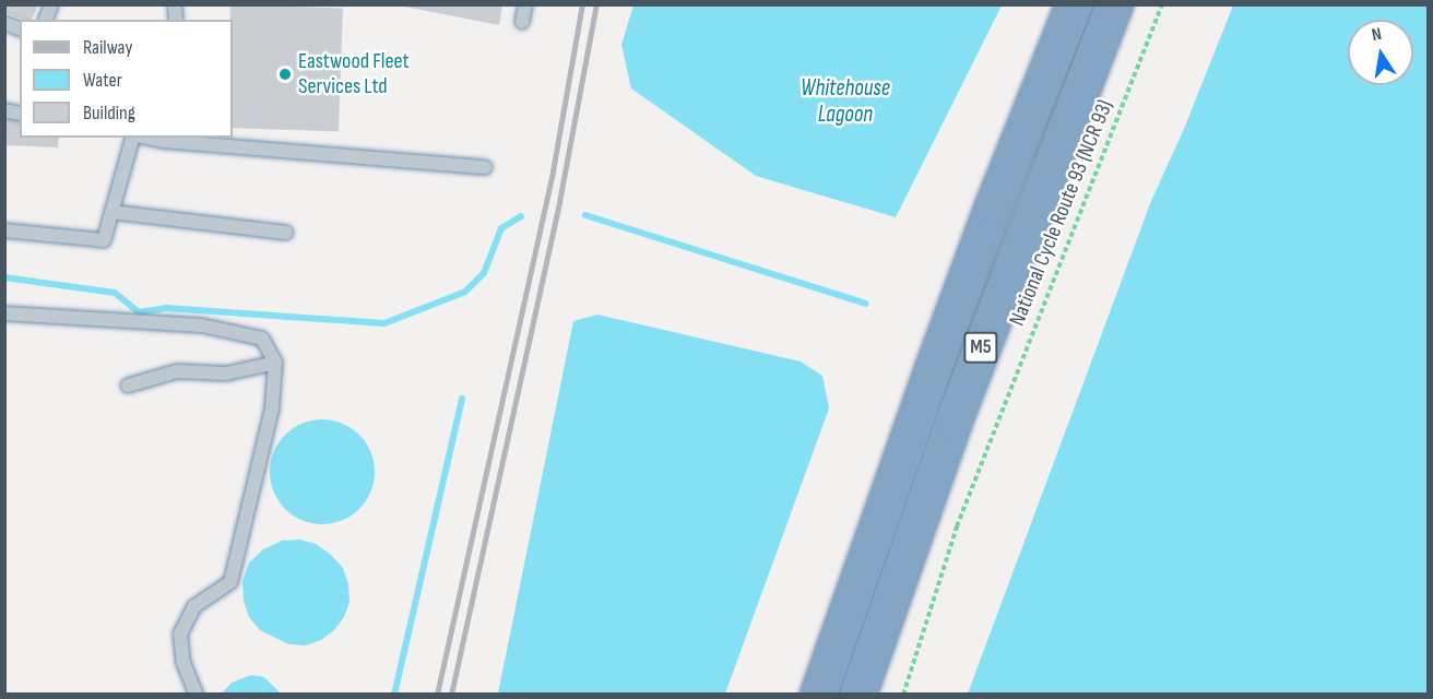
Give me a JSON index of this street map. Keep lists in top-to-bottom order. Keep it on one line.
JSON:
{"streets":{"highway":["M5"],"path":["National Cycle Route 93 (NCR 93)"]},"water":["Whitehouse Lagoon"],"places":["Eastwood Fleet Services Ltd"],"legend":["Railway","Water","Building"],"north":"top"}
